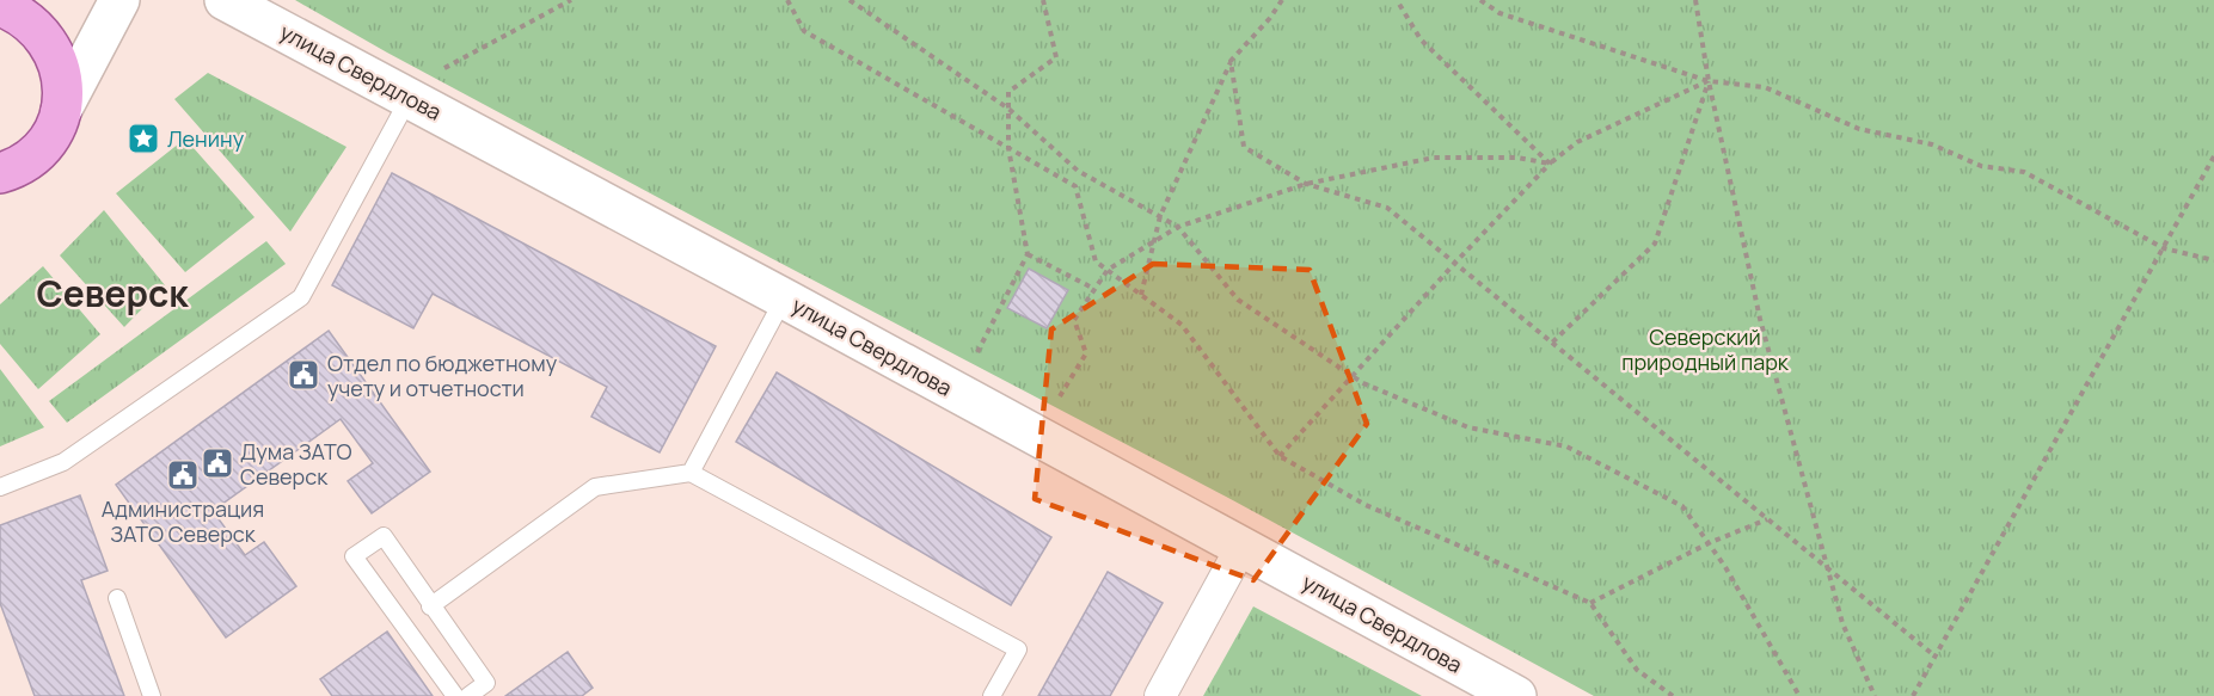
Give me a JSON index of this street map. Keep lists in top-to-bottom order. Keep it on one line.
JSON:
{"streets":{"street":["улица Свердлова"]},"districts":["Северск"],"parks":["Северский природный парк"],"places":{"place":["Ленину"],"public building":["Отдел по бюджетному учету и отчетности","Дума ЗАТО Северск","Администрация ЗАТО Северск"]}}
